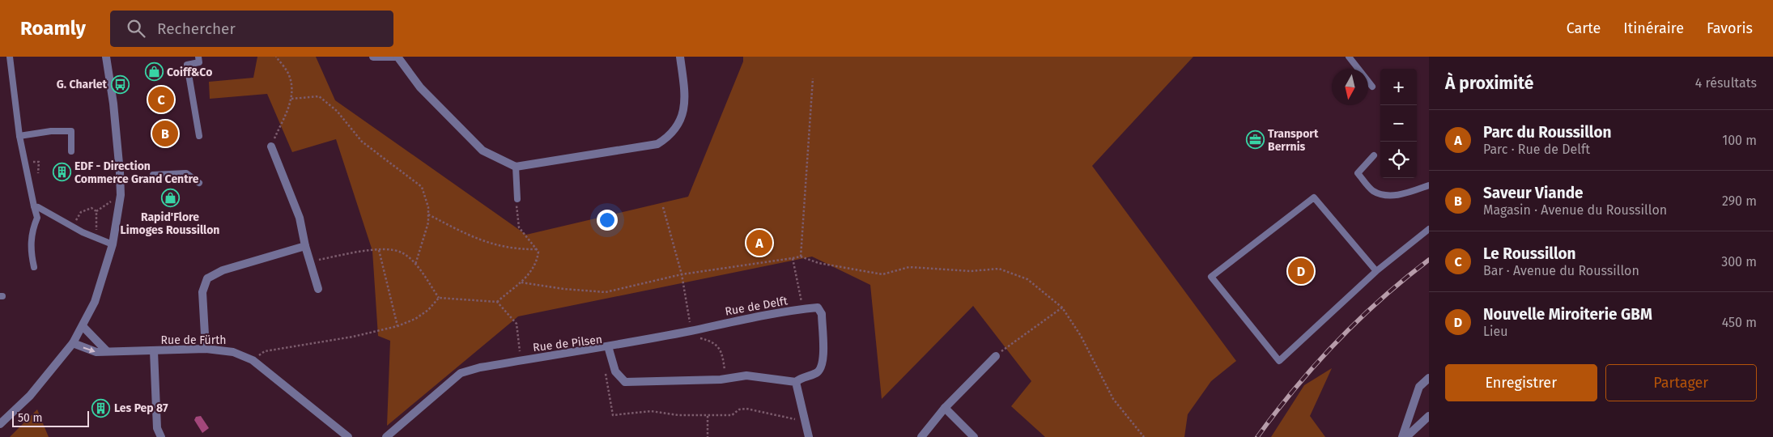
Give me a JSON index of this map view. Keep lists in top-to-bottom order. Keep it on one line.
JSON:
{"streets":{"street":["Rue de Delft","Rue de Fürth","Rue de Pilsen"]},"crossings":[["Rue de Delft","Rue de Pilsen"]],"places":{"shop":["Coiff&Co","Rapid'Flore Limoges Roussillon"],"bus stop":["G. Charlet"],"office":["Transport Berrnis"],"building":["EDF - Direction Commerce Grand Centre","Les Pep 87"]},"scale_bar":"50 m","north":"bottom","page":{"header":"Roamly","search":"Rechercher","nav":["Carte","Itinéraire","Favoris"],"heading":["À proximité","4 résultats"],"map_buttons":["+","−"],"pins":["C","B","A","D"],"list":[{"mark":"A","name":"Parc du Roussillon","note":"Parc · Rue de Delft","value":"100 m"},{"mark":"B","name":"Saveur Viande","note":"Magasin · Avenue du Roussillon","value":"290 m"},{"mark":"C","name":"Le Roussillon","note":"Bar · Avenue du Roussillon","value":"300 m"},{"mark":"D","name":"Nouvelle Miroiterie GBM","note":"Lieu","value":"450 m"}],"buttons":["Enregistrer","Partager"],"scale":"50 m"}}
